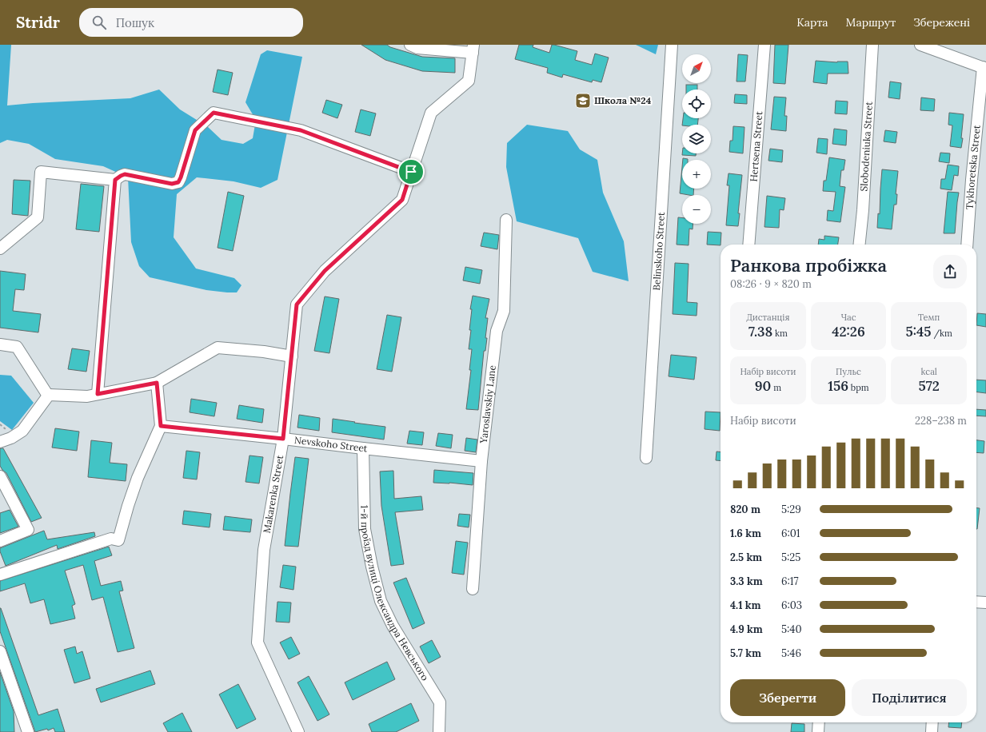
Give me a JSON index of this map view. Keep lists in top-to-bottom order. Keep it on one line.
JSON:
{"streets":{"street":["Hertsena Street","Slobodeniuka Street","Tykhoretska Street","Belinskoho Street","Yaroslavskiy Lane","Nevskoho Street","Makarenka Street","1-й проїзд вулиці Олександра Невського"]},"crossings":[["Yaroslavskiy Lane","Nevskoho Street"],["Nevskoho Street","Makarenka Street"],["Nevskoho Street","1-й проїзд вулиці Олександра Невського"]],"places":{"school or university":["Школа №24"]},"north":"top right","page":{"header":"Stridr","search":"Пошук","nav":["Карта","Маршрут","Збережені"],"map_buttons":["+","−"],"heading":["Ранкова пробіжка","08:26 · 9 × 820 m"],"stats":[["Дистанція","7.38 km"],["Час","42:26"],["Темп","5:45 /km"],["Набір висоти","90 m"],["Пульс","156 bpm"],["kcal","572"]],"chart":["Набір висоти","228–238 m"],"list":[{"name":"820 m","note":"5:29"},{"name":"1.6 km","note":"6:01"},{"name":"2.5 km","note":"5:25"},{"name":"3.3 km","note":"6:17"},{"name":"4.1 km","note":"6:03"},{"name":"4.9 km","note":"5:40"},{"name":"5.7 km","note":"5:46"}],"buttons":["Зберегти","Поділитися"]}}
